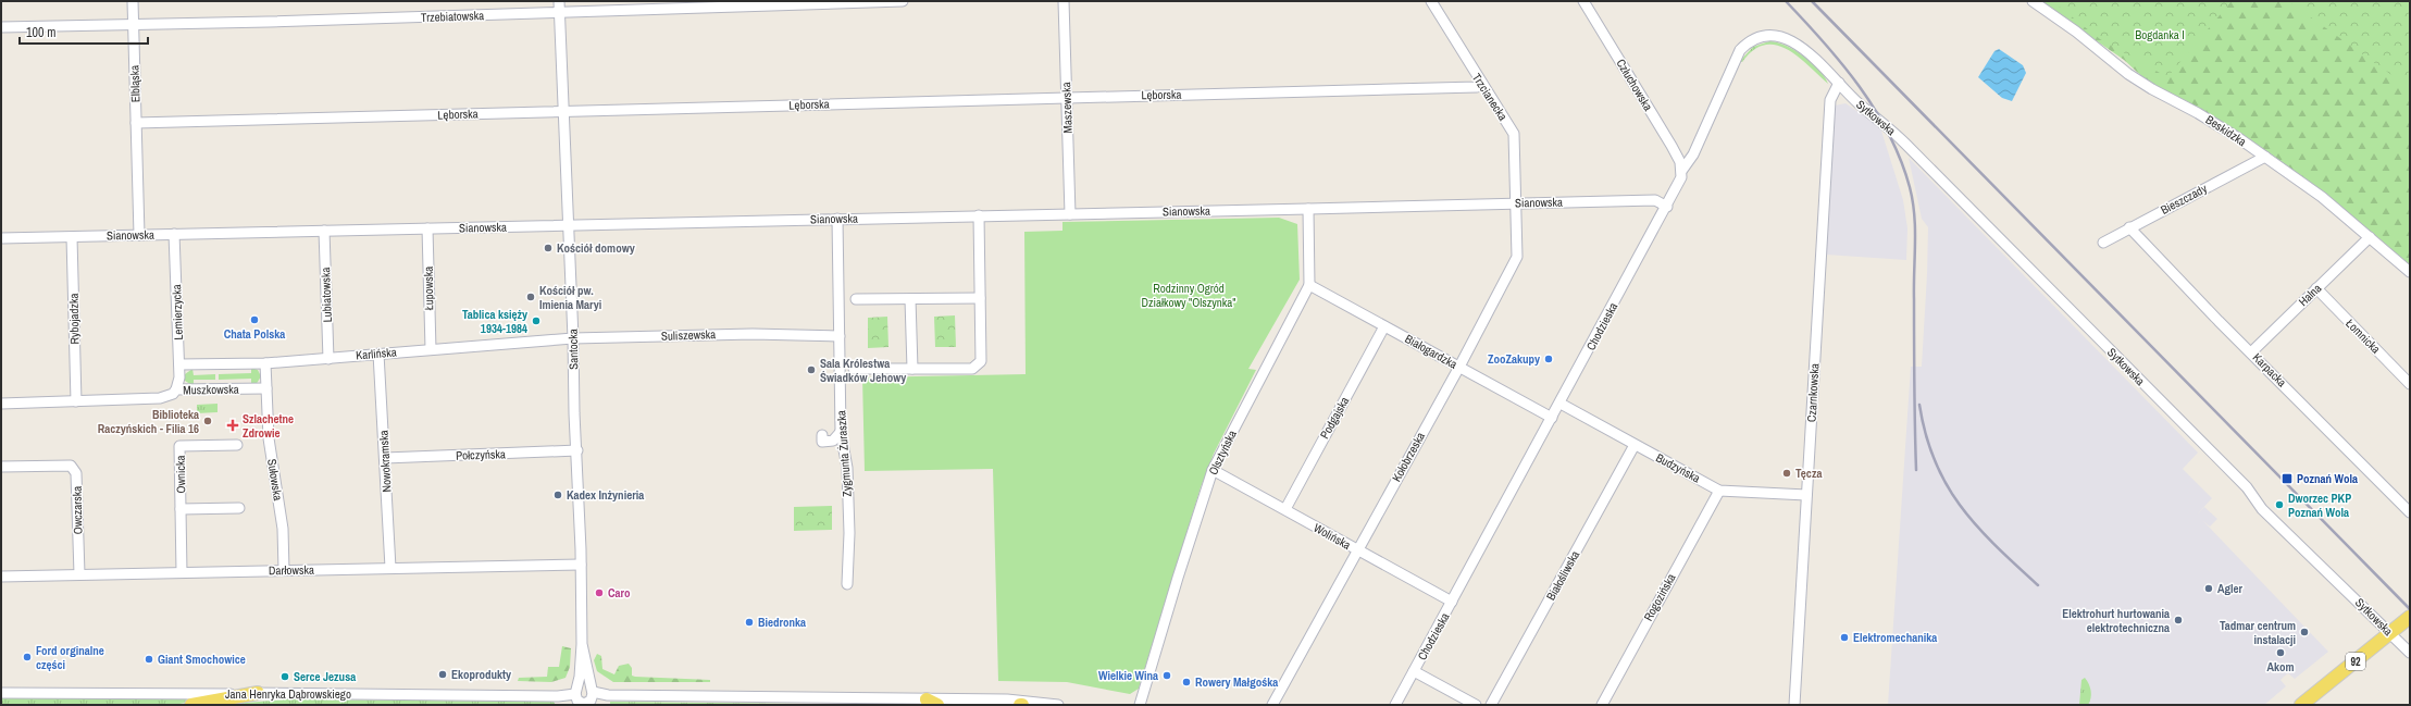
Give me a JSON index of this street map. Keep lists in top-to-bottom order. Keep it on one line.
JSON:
{"streets":{"main road":["92"],"street":["Trzebiatowska","Elbląska","Człuchowska","Lęborska","Trzcianecka","Maszewska","Sytkowska","Beskidzka","Bieszczady","Sianowska","Łupowska","Lubiatowska","Halna","Lemierzycka","Rybojadzka","Chodzieska","Suliszewska","Łomnicka","Santocka","Białogardzka","Karlińska","Karpacka","Muszkowska","Czarnkowska","Podgajska","Olsztyńska","Zygmunta Żuraszka","Połczyńska","Kołobrzeska","Nowokramska","Budzyńska","Ownicka","Sułowska","Owczarska","Wolińska","Darłowska","Białośliwska","Rogozińska","Jana Henryka Dąbrowskiego"]},"crossings":[["Trzebiatowska","Elbląska"],["Trzebiatowska","Santocka"],["Elbląska","Lęborska"],["Elbląska","Sianowska"],["Człuchowska","Chodzieska"],["Lęborska","Trzcianecka"],["Lęborska","Maszewska"],["Lęborska","Santocka"],["Trzcianecka","Sianowska"],["Trzcianecka","Kołobrzeska"],["Maszewska","Sianowska"],["Sytkowska","Chodzieska"],["Sytkowska","Czarnkowska"],["Sytkowska","92"],["Beskidzka","Bieszczady"],["Beskidzka","Halna"],["Bieszczady","Karpacka"],["Sianowska","Łupowska"],["Sianowska","Lubiatowska"],["Sianowska","Lemierzycka"],["Sianowska","Rybojadzka"],["Sianowska","Chodzieska"],["Sianowska","Santocka"],["Sianowska","Olsztyńska"],["Sianowska","Zygmunta Żuraszka"],["Sianowska","Kołobrzeska"],["Łupowska","Karlińska"],["Lubiatowska","Karlińska"],["Halna","Łomnicka"],["Halna","Karpacka"],["Lemierzycka","Karlińska"],["Lemierzycka","Muszkowska"],["Rybojadzka","Muszkowska"],["Chodzieska","Białogardzka"],["Chodzieska","Czarnkowska"],["Chodzieska","Budzyńska"],["Chodzieska","Wolińska"],["Suliszewska","Santocka"],["Suliszewska","Karlińska"],["Suliszewska","Zygmunta Żuraszka"],["Santocka","Karlińska"],["Santocka","Połczyńska"],["Santocka","Darłowska"],["Santocka","Jana Henryka Dąbrowskiego"],["Białogardzka","Podgajska"],["Białogardzka","Olsztyńska"],["Białogardzka","Kołobrzeska"],["Karlińska","Nowokramska"],["Karlińska","Sułowska"],["Muszkowska","Sułowska"],["Czarnkowska","Budzyńska"],["Podgajska","Wolińska"],["Olsztyńska","Wolińska"],["Połczyńska","Nowokramska"],["Kołobrzeska","Wolińska"],["Nowokramska","Darłowska"],["Budzyńska","Białośliwska"],["Budzyńska","Rogozińska"],["Ownicka","Darłowska"],["Sułowska","Darłowska"],["Owczarska","Darłowska"]],"parks":["Bogdanka I","Rodzinny Ogród Działkowy \"Olszynka\""],"places":{"other":["Kościół domowy","Kościół pw. Imienia Maryi","Chata Polska","Tablica księży 1934-1984","ZooZakupy","Sala Królestwa Świadków Jehowy","Biblioteka Raczyńskich - Filia 16","Tęcza","Kadex Inżynieria","Dworzec PKP Poznań Wola","Agler","Caro","Elektrohurt hurtowania elektrotechniczna","Biedronka","Tadmar centrum instalacji","Elektromechanika","Akom","Ford orginalne części","Giant Smochowice","Ekoprodukty","Wielkie Wina","Serce Jezusa","Rowery Małgośka"],"health":["Szlachetne Zdrowie"],"transit":["Poznań Wola"]},"scale_bar":"100 m"}
